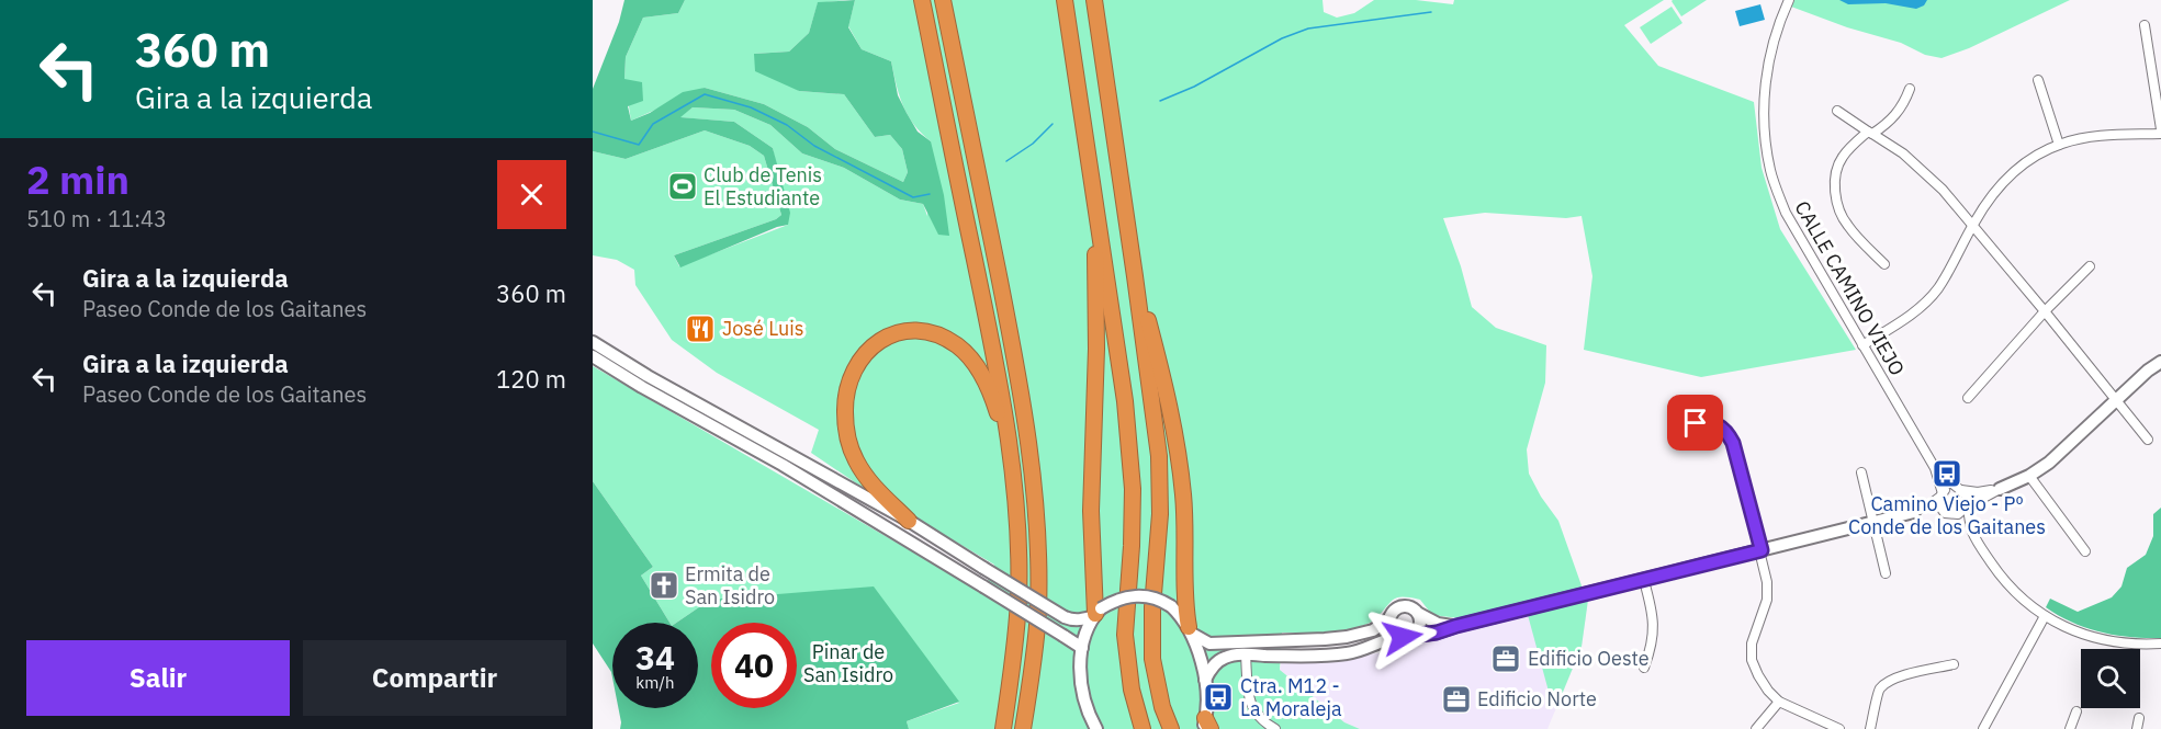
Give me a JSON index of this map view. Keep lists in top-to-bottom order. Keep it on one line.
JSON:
{"streets":{"street":["CALLE CAMINO VIEJO"]},"parks":["Pinar de San Isidro"],"places":{"sports":["Club de Tenis El Estudiante"],"restaurant":["José Luis"],"bus stop":["Camino Viejo - Pº Conde de los Gaitanes","Ctra. M12 - La Moraleja"],"church":["Ermita de San Isidro"],"office":["Edificio Oeste","Edificio Norte"]},"page":{"turn":["360 m","Gira a la izquierda"],"heading":["2 min","510 m · 11:43"],"list":[{"name":"Gira a la izquierda","note":"Paseo Conde de los Gaitanes","value":"360 m"},{"name":"Gira a la izquierda","note":"Paseo Conde de los Gaitanes","value":"120 m"}],"speed":"34 km/h","limit":"40","buttons":["Salir","Compartir"]}}
